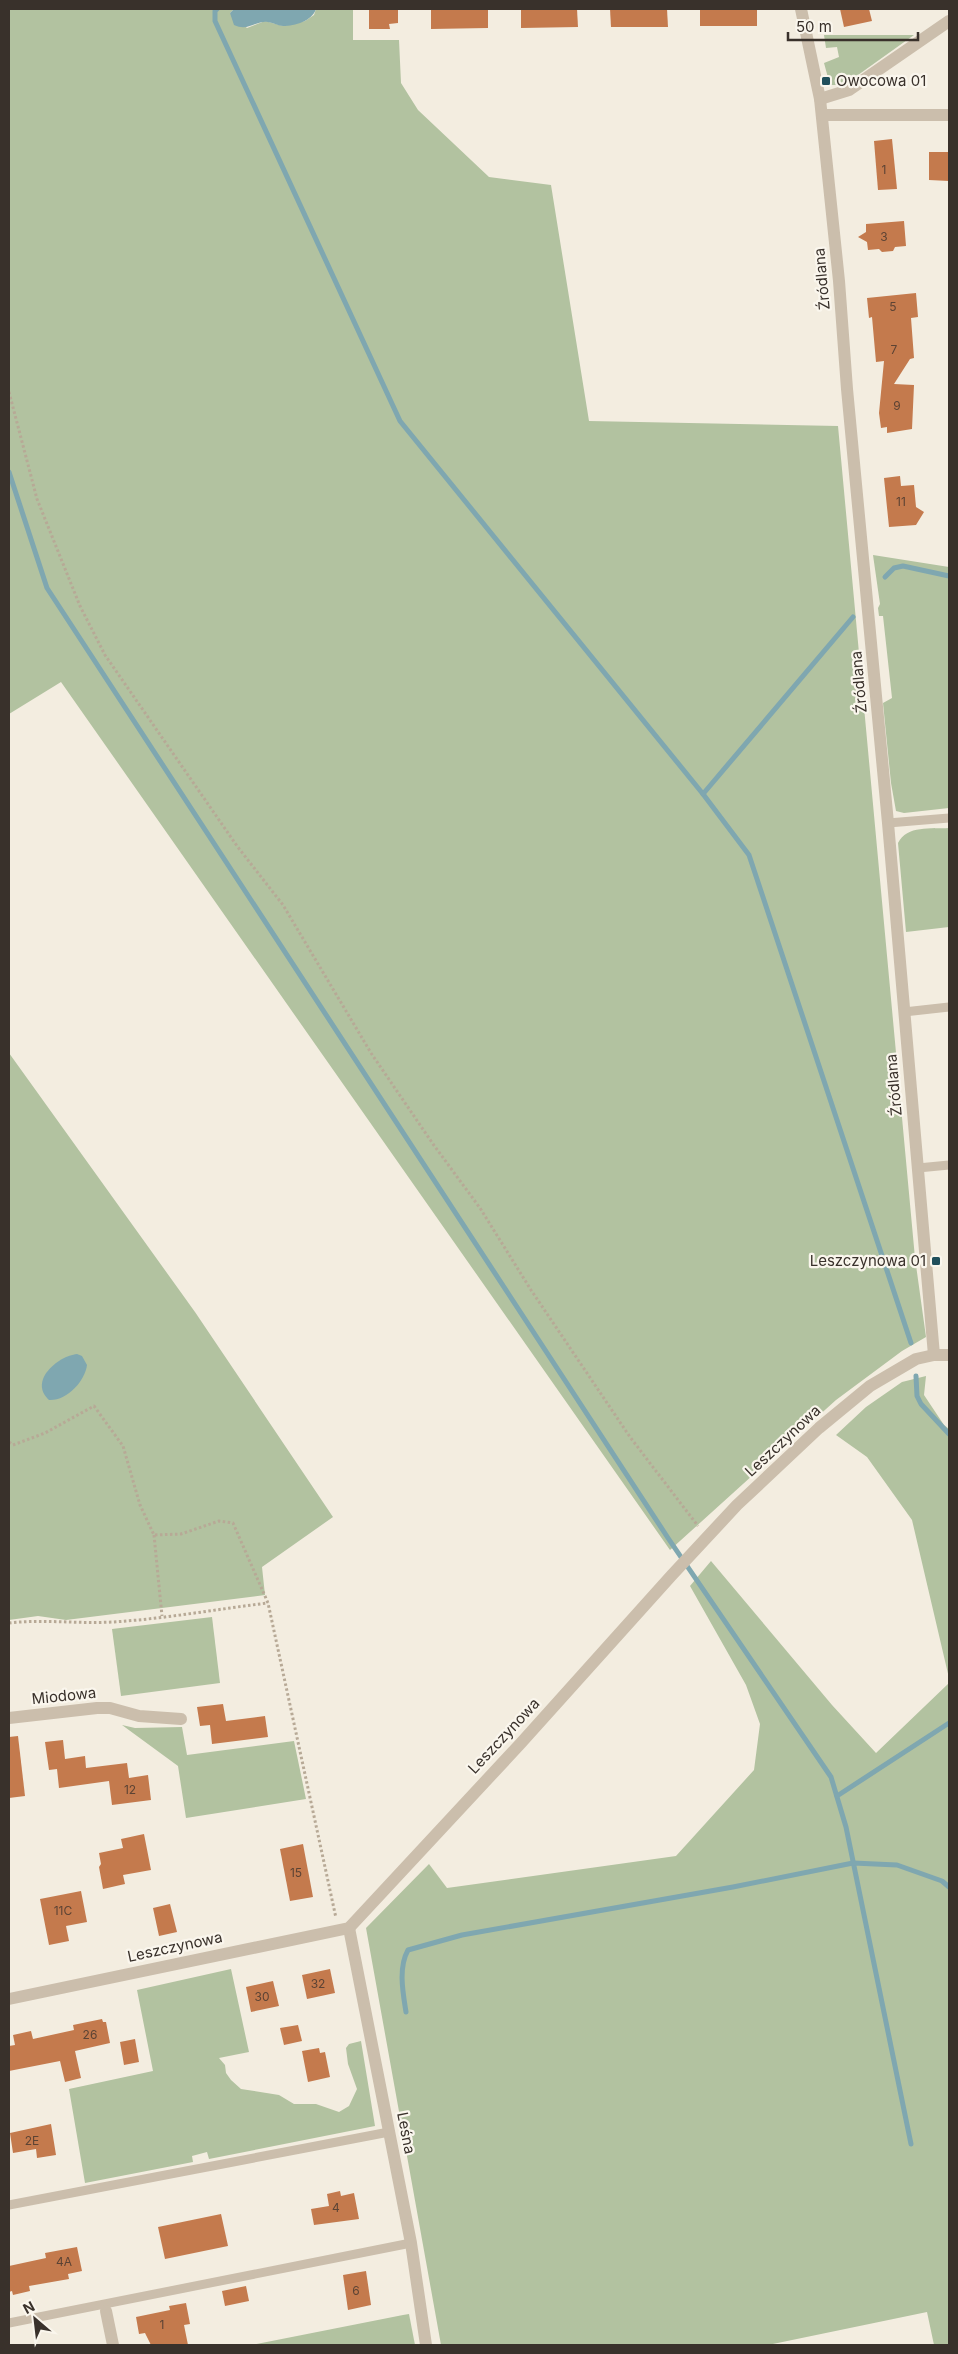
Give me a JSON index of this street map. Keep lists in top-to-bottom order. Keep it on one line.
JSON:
{"streets":{"street":["Źródlana","Leszczynowa","Miodowa","Leśna"]},"crossings":[["Źródlana","Leszczynowa"],["Leszczynowa","Leśna"]],"places":{"transit":["Owocowa 01","Leszczynowa 01"]},"house_numbers":["1","3","5","7","9","11","12","15","11C","32","30","26","2E","4","4A","6","1"],"scale_bar":"50 m","north":"top left"}
